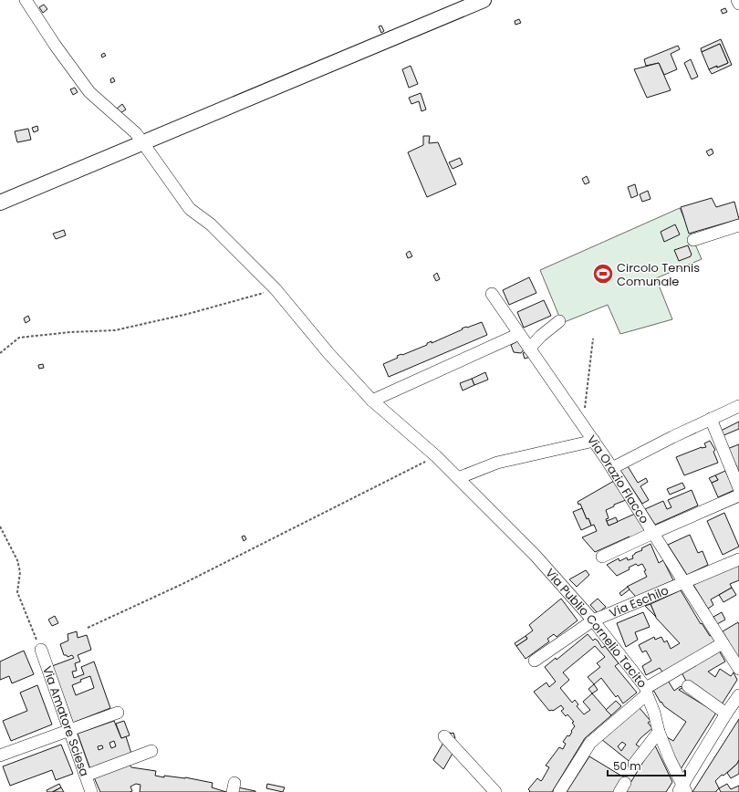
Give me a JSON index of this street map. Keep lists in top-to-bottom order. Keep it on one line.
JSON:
{"streets":{"street":["Via Orazio Flacco","Via Eschilo","Via Publio Cornelio Tacito","Via Amatore Sciesa"]},"crossings":[["Via Orazio Flacco","Via Eschilo"],["Via Eschilo","Via Publio Cornelio Tacito"]],"places":{"sports":["Circolo Tennis Comunale"]},"scale_bar":"50 m"}
